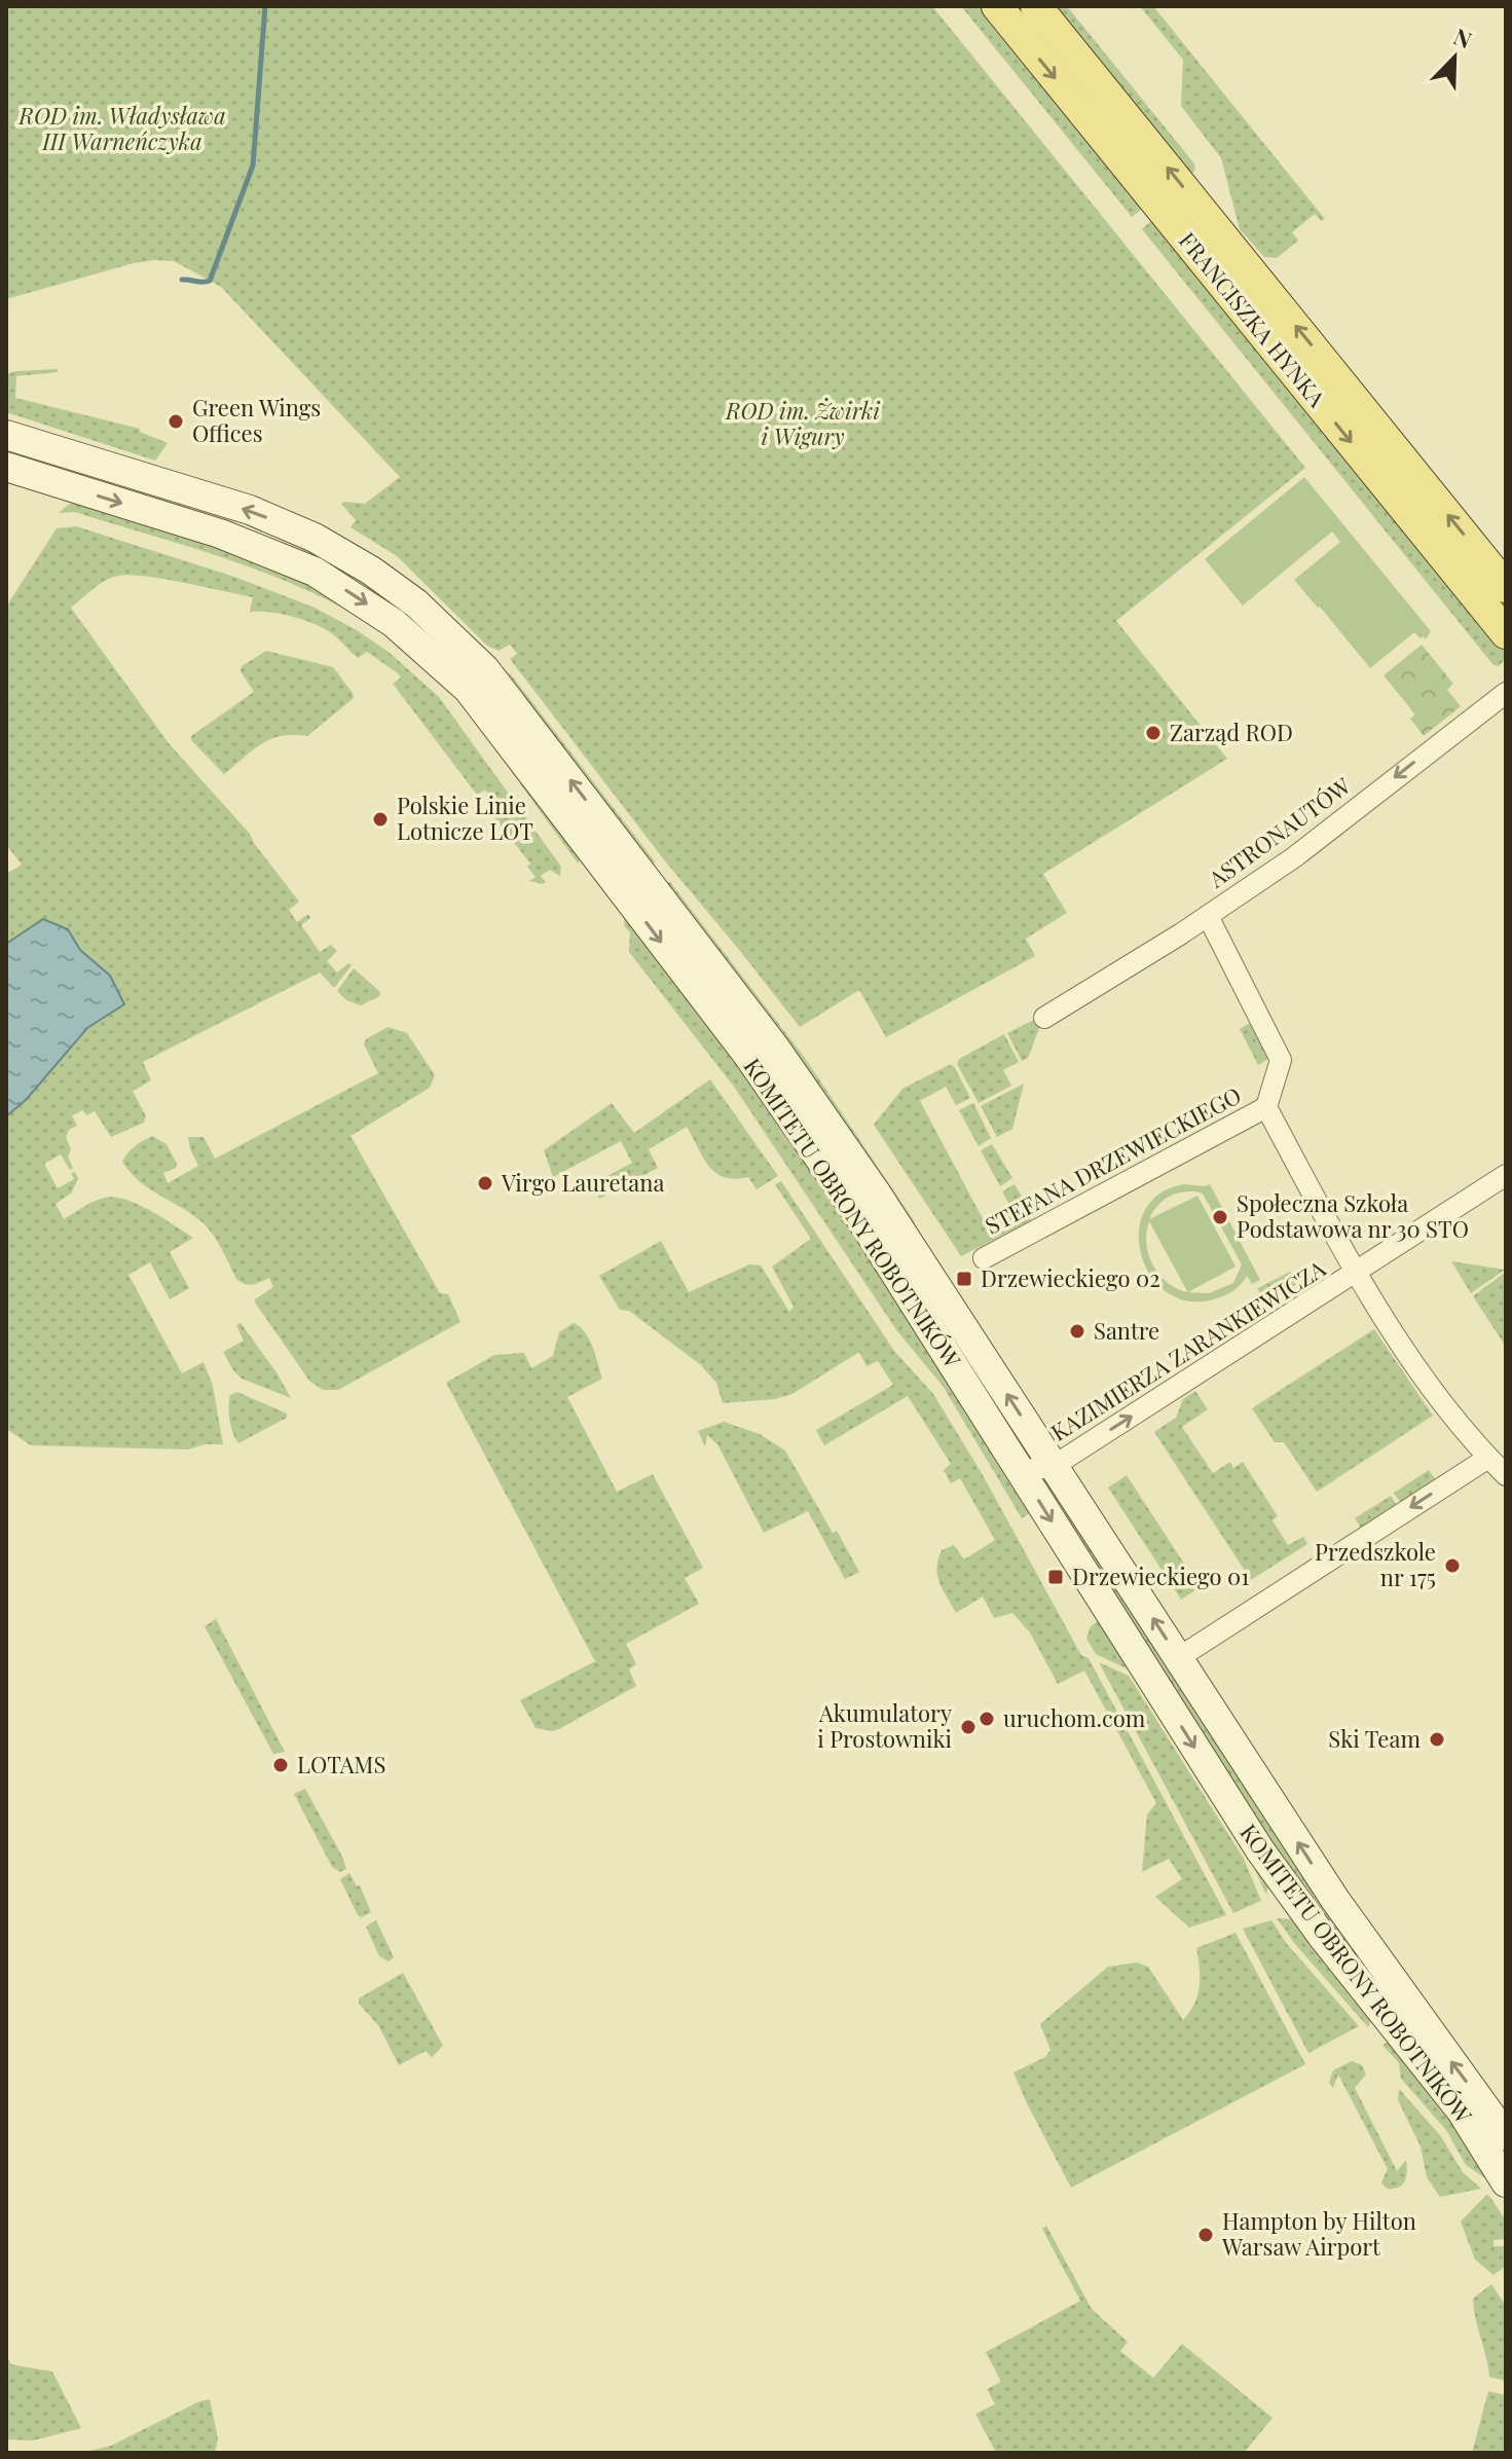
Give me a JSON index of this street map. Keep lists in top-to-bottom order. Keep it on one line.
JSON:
{"streets":{"main road":["FRANCISZKA HYNKA"],"street":["ASTRONAUTÓW","STEFANA DRZEWIECKIEGO","KOMITETU OBRONY ROBOTNIKÓW","KAZIMIERZA ZARANKIEWICZA"]},"crossings":[["ASTRONAUTÓW","STEFANA DRZEWIECKIEGO"],["KOMITETU OBRONY ROBOTNIKÓW","KAZIMIERZA ZARANKIEWICZA"]],"one_way":["ASTRONAUTÓW","KAZIMIERZA ZARANKIEWICZA"],"parks":["ROD im. Władysława III Warneńczyka","ROD im. Żwirki i Wigury"],"places":{"other":["Green Wings Offices","Zarząd ROD","Polskie Linie Lotnicze LOT","Virgo Lauretana","Społeczna Szkoła Podstawowa nr 30 STO","Santre","Przedszkole nr 175","uruchom.com","Akumulatory i Prostowniki","Ski Team","LOTAMS","Hampton by Hilton Warsaw Airport"],"transit":["Drzewieckiego 02","Drzewieckiego 01"]},"north":"top right"}
